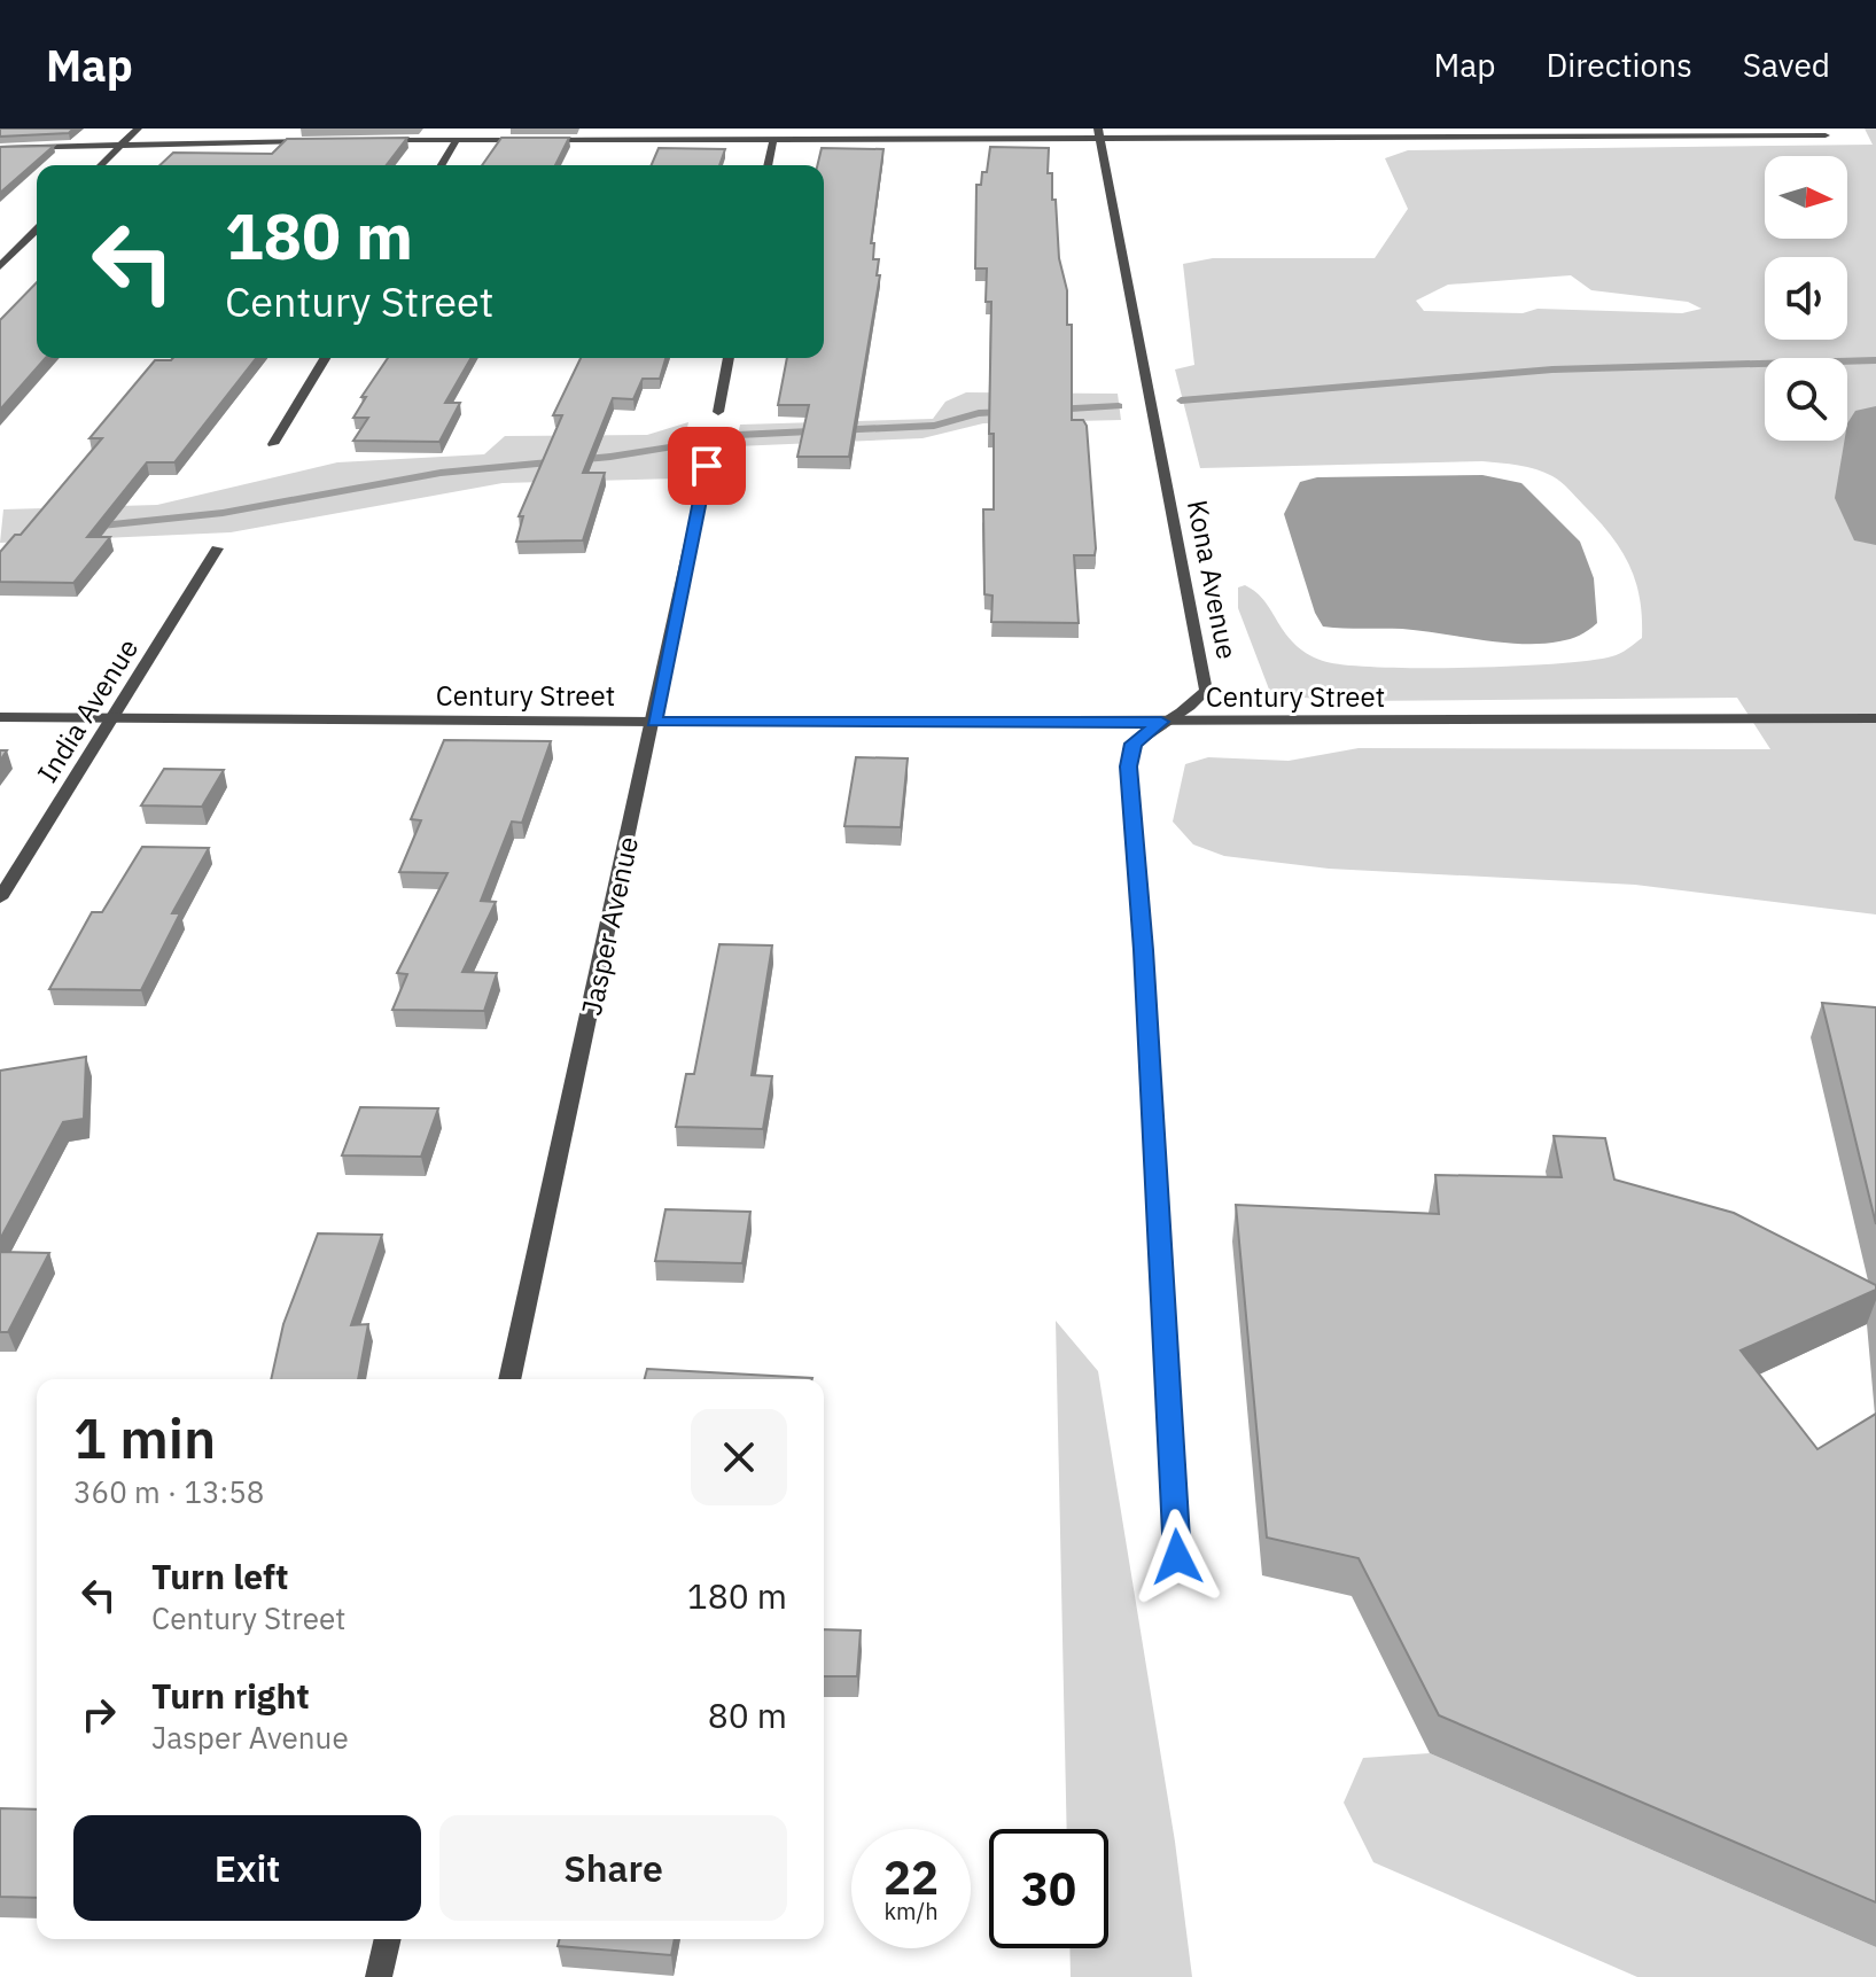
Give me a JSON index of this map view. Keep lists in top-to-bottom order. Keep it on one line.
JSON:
{"streets":{"street":["Kona Avenue","Century Street","India Avenue","Jasper Avenue"]},"crossings":[["Kona Avenue","Century Street"],["Century Street","India Avenue"],["Century Street","Jasper Avenue"]],"north":"right","page":{"header":"Map","nav":["Map","Directions","Saved"],"turn":["180 m","Century Street"],"heading":["1 min","360 m · 13:58"],"list":[{"name":"Turn left","note":"Century Street","value":"180 m"},{"name":"Turn right","note":"Jasper Avenue","value":"80 m"}],"buttons":["Exit","Share"],"speed":"22 km/h","limit":"30"}}
